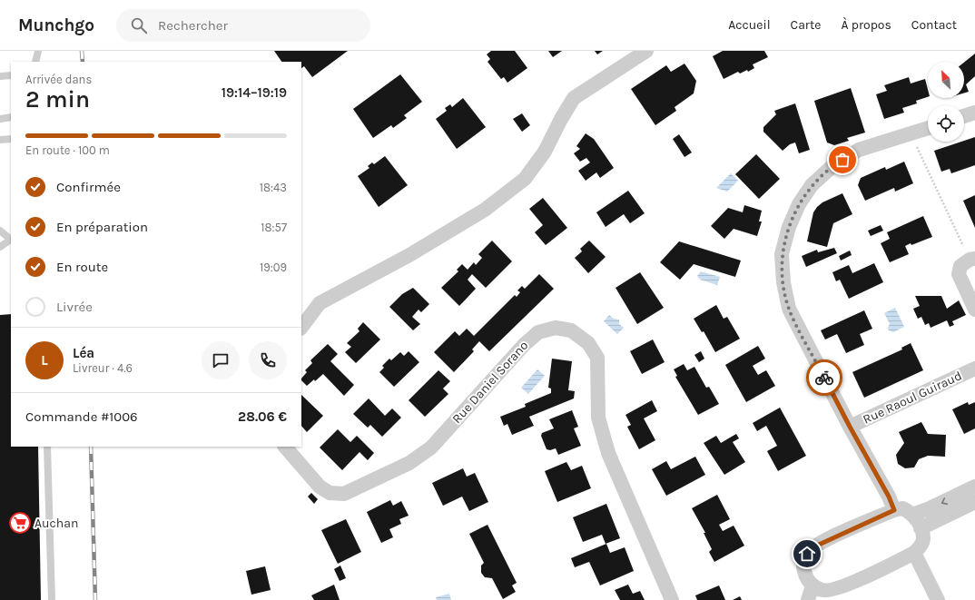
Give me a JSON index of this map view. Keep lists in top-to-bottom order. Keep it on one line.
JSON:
{"streets":{"street":["Rue Daniel Sorano","Rue Raoul Guiraud"]},"places":{"supermarket":["Auchan"]},"north":"top left","page":{"header":"Munchgo","search":"Rechercher","nav":["Accueil","Carte","À propos","Contact"],"heading":["2 min","Arrivée dans","19:14–19:19"],"panel":["Léa","Livreur · 4.6","Commande #1006","28.06 €"],"bar":"En route · 100 m","list":[["Confirmée","18:43"],["En préparation","18:57"],["En route","19:09"],"Livrée"],"round":"L"}}
